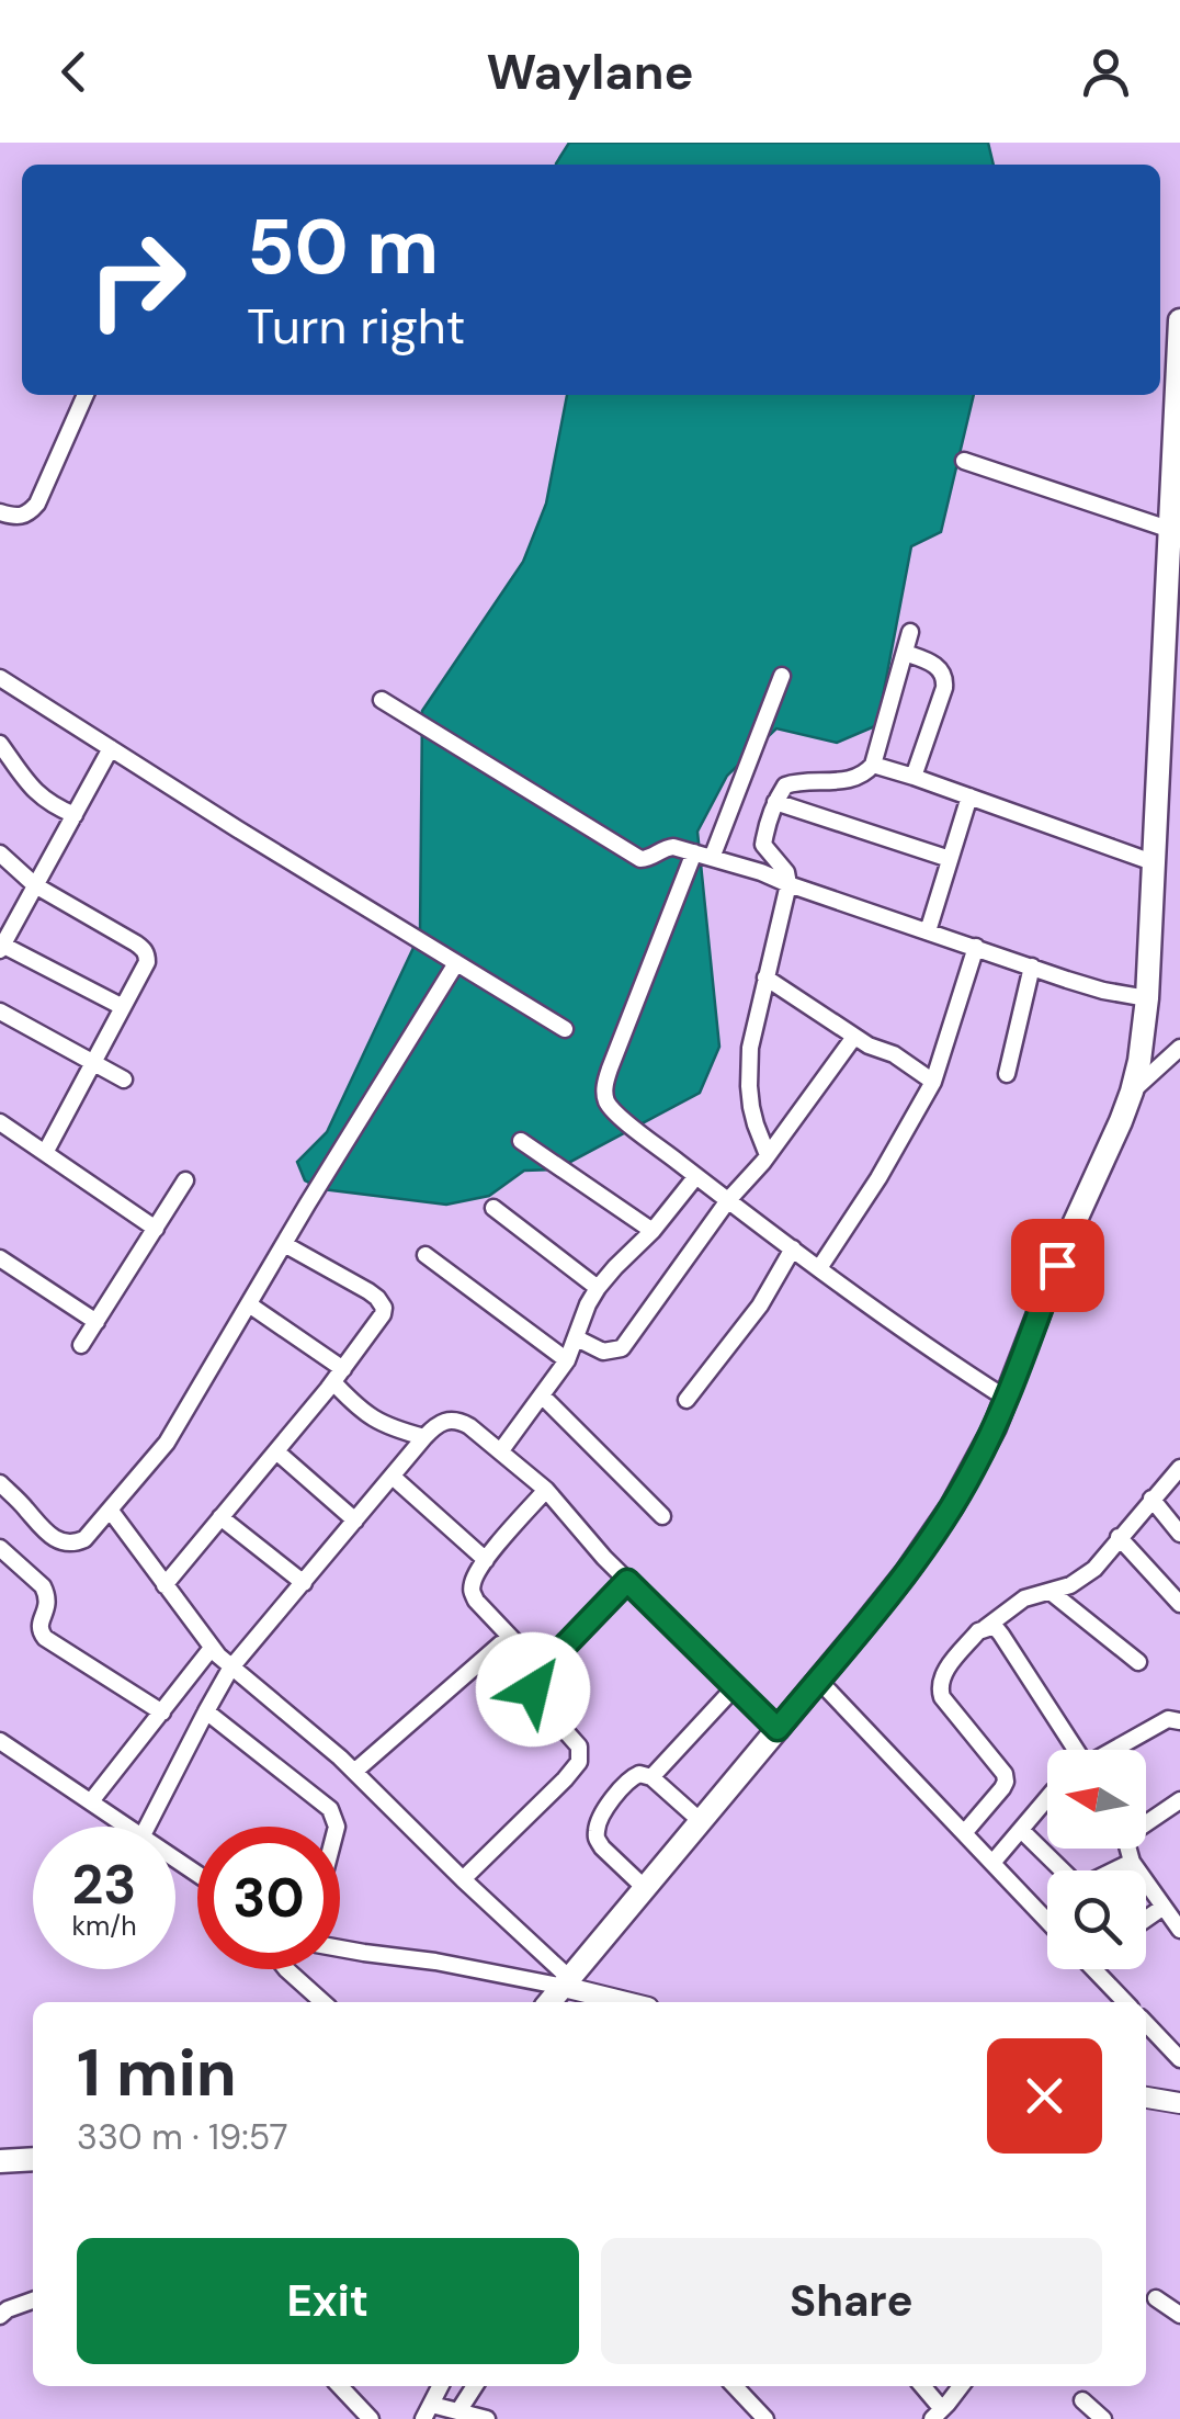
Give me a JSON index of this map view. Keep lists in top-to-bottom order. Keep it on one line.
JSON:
{"north":"left","page":{"header":"Waylane","turn":["50 m","Turn right"],"speed":"23 km/h","limit":"30","heading":["1 min","330 m · 19:57"],"buttons":["Exit","Share"]}}
